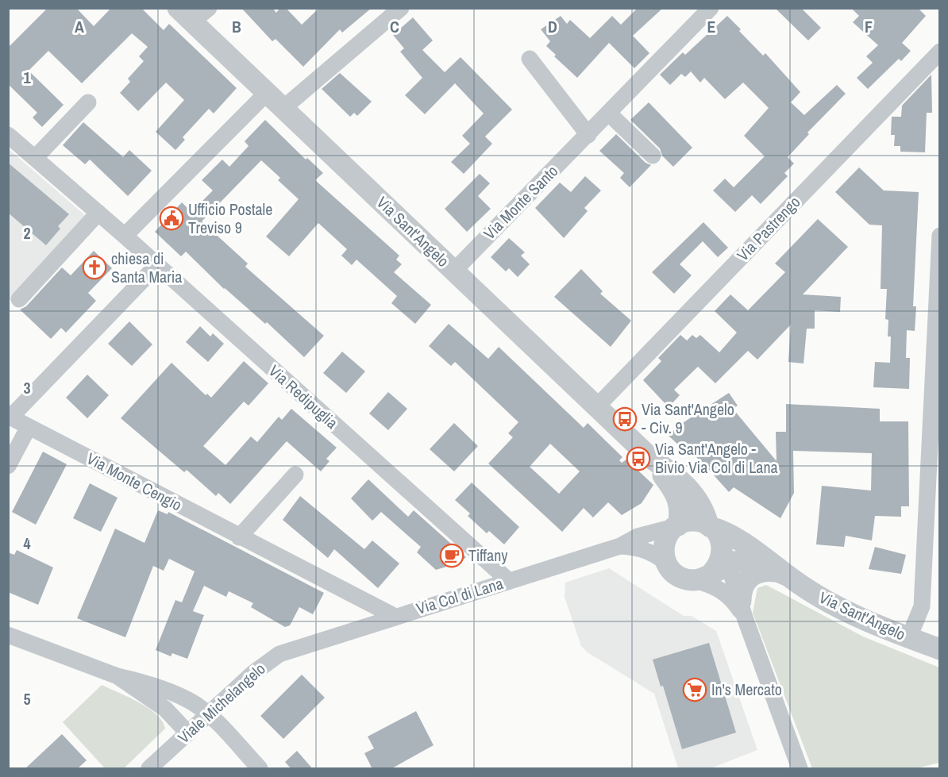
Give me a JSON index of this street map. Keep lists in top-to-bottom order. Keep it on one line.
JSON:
{"streets":{"street":["Via Monte Santo","Via Pastrengo","Via Sant'Angelo","Via Redipuglia","Via Monte Cengio","Via Col di Lana","Viale Michelangelo"]},"crossings":[["Via Monte Santo","Via Sant'Angelo"],["Via Pastrengo","Via Sant'Angelo"],["Via Sant'Angelo","Via Col di Lana"],["Via Redipuglia","Via Col di Lana"],["Via Monte Cengio","Via Col di Lana"],["Via Col di Lana","Viale Michelangelo"]],"places":{"public building":["Ufficio Postale Treviso 9"],"church":["chiesa di Santa Maria"],"bus stop":["Via Sant'Angelo - Civ. 9","Via Sant'Angelo - Bivio Via Col di Lana"],"cafe":["Tiffany"],"supermarket":["In's Mercato"]},"grid":{"columns":["A","B","C","D","E","F"],"rows":["1","2","3","4","5"]}}
